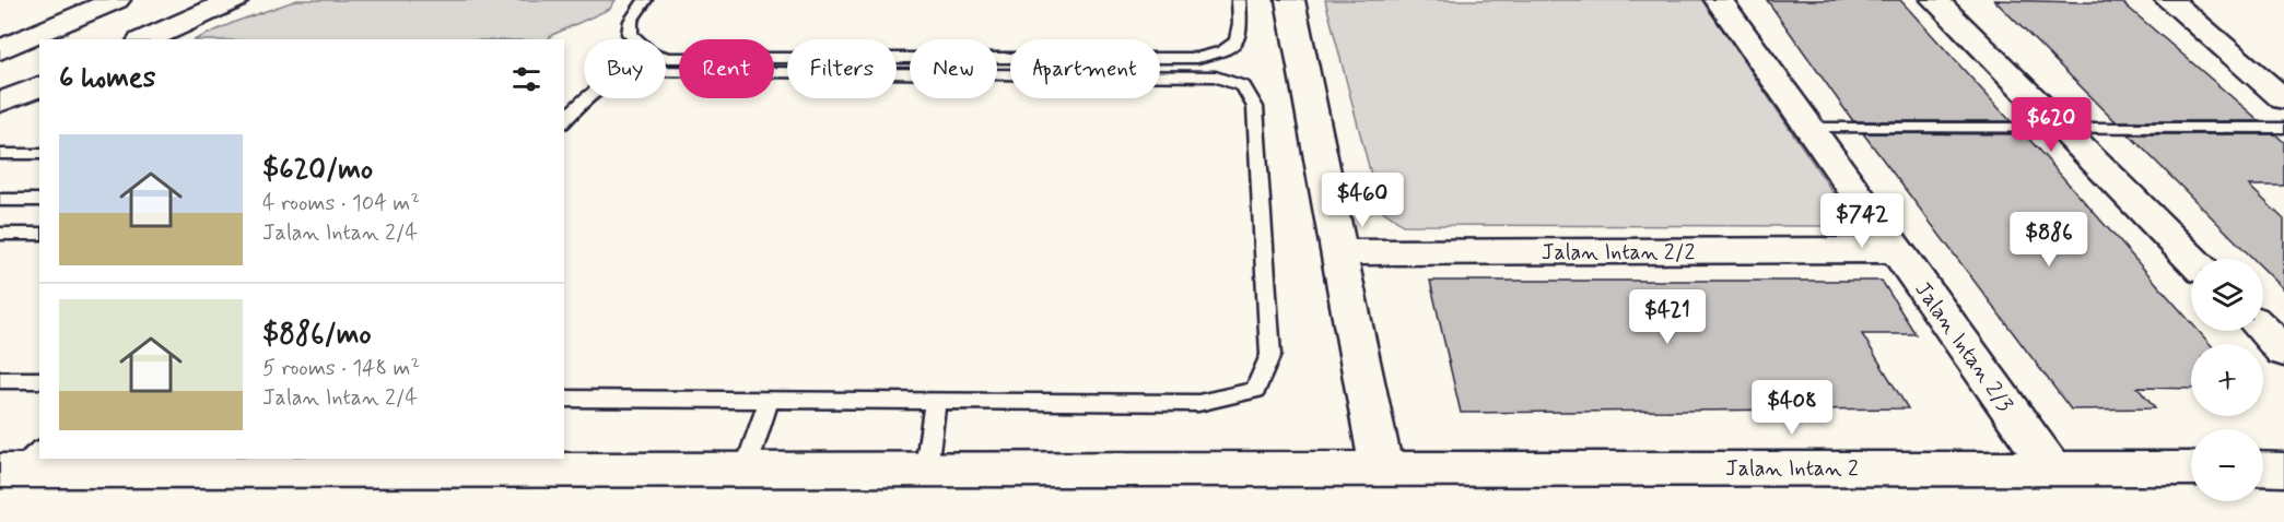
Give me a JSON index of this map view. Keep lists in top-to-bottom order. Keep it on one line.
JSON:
{"streets":{"street":["Jalan Intan 2/2","Jalan Intan 2/3","Jalan Intan 2"]},"crossings":[["Jalan Intan 2/2","Jalan Intan 2/3"],["Jalan Intan 2/3","Jalan Intan 2"]],"page":{"chip":["Buy","Rent","Filters","New","Apartment"],"heading":"6 homes","price":["$620","$460","$742","$886","$421","$408"],"list":[{"name":"$620/mo","note":"4 rooms · 104 m² · Jalan Intan 2/4"},{"name":"$886/mo","note":"5 rooms · 148 m² · Jalan Intan 2/4"}],"map_buttons":["+","−"]}}
